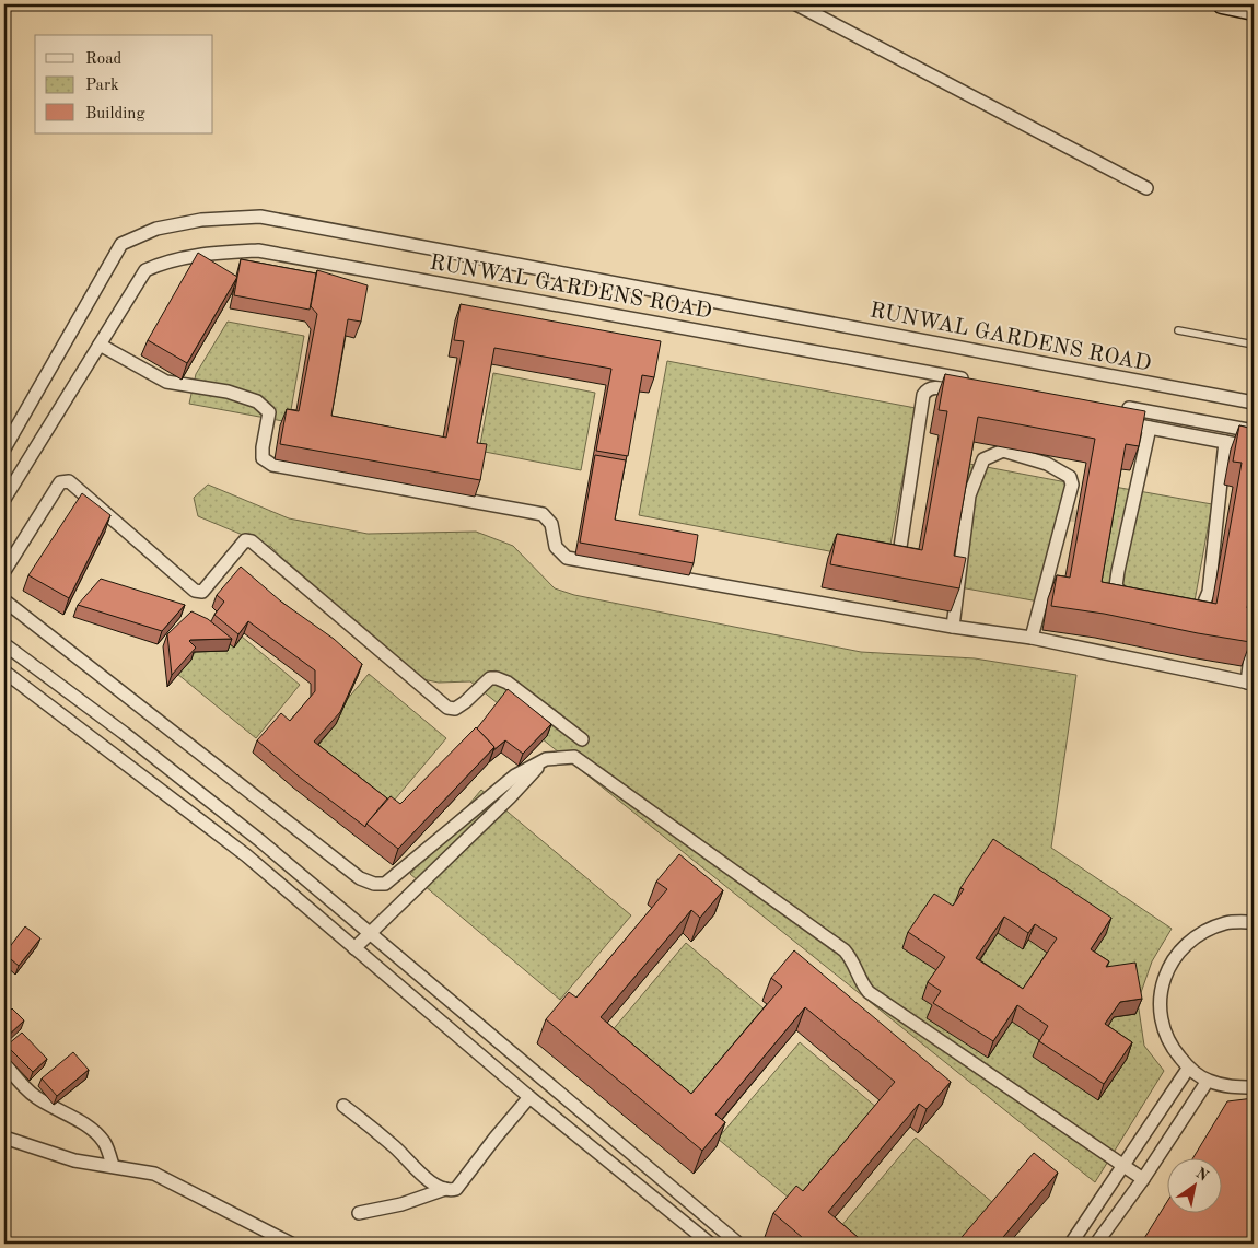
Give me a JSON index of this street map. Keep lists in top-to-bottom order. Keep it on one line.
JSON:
{"streets":{"street":["RUNWAL GARDENS ROAD"]},"legend":["Road","Park","Building"],"north":"top right"}
